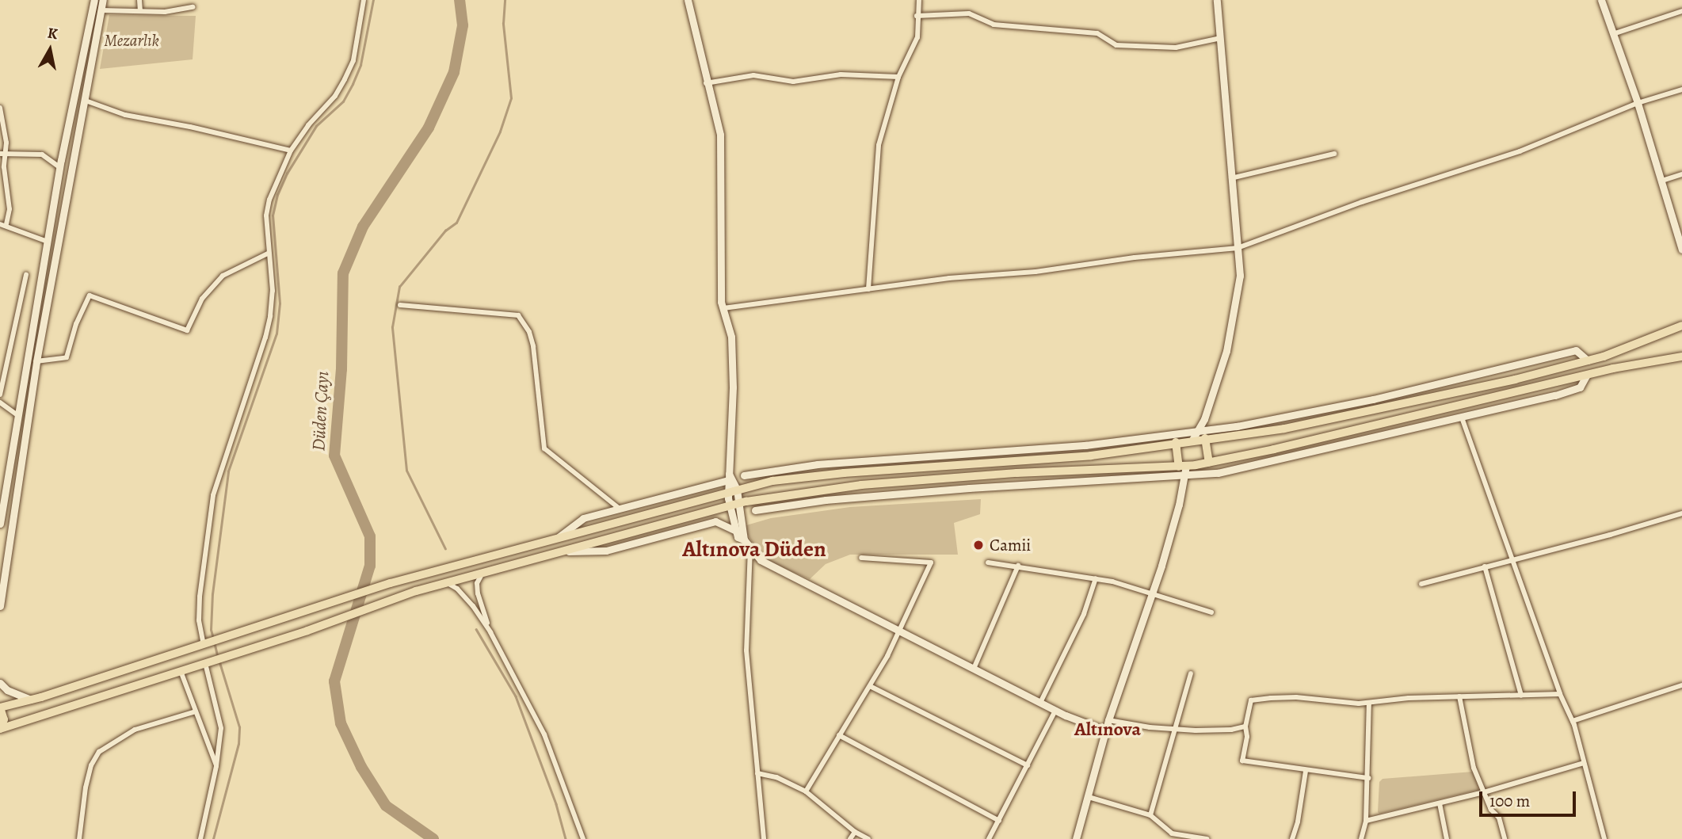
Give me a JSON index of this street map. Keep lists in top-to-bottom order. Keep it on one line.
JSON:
{"districts":["Altınova Düden","Altınova"],"water":["Düden Çayı"],"parks":["Mezarlık"],"places":["Camii"],"scale_bar":"100 m","north":"top"}
